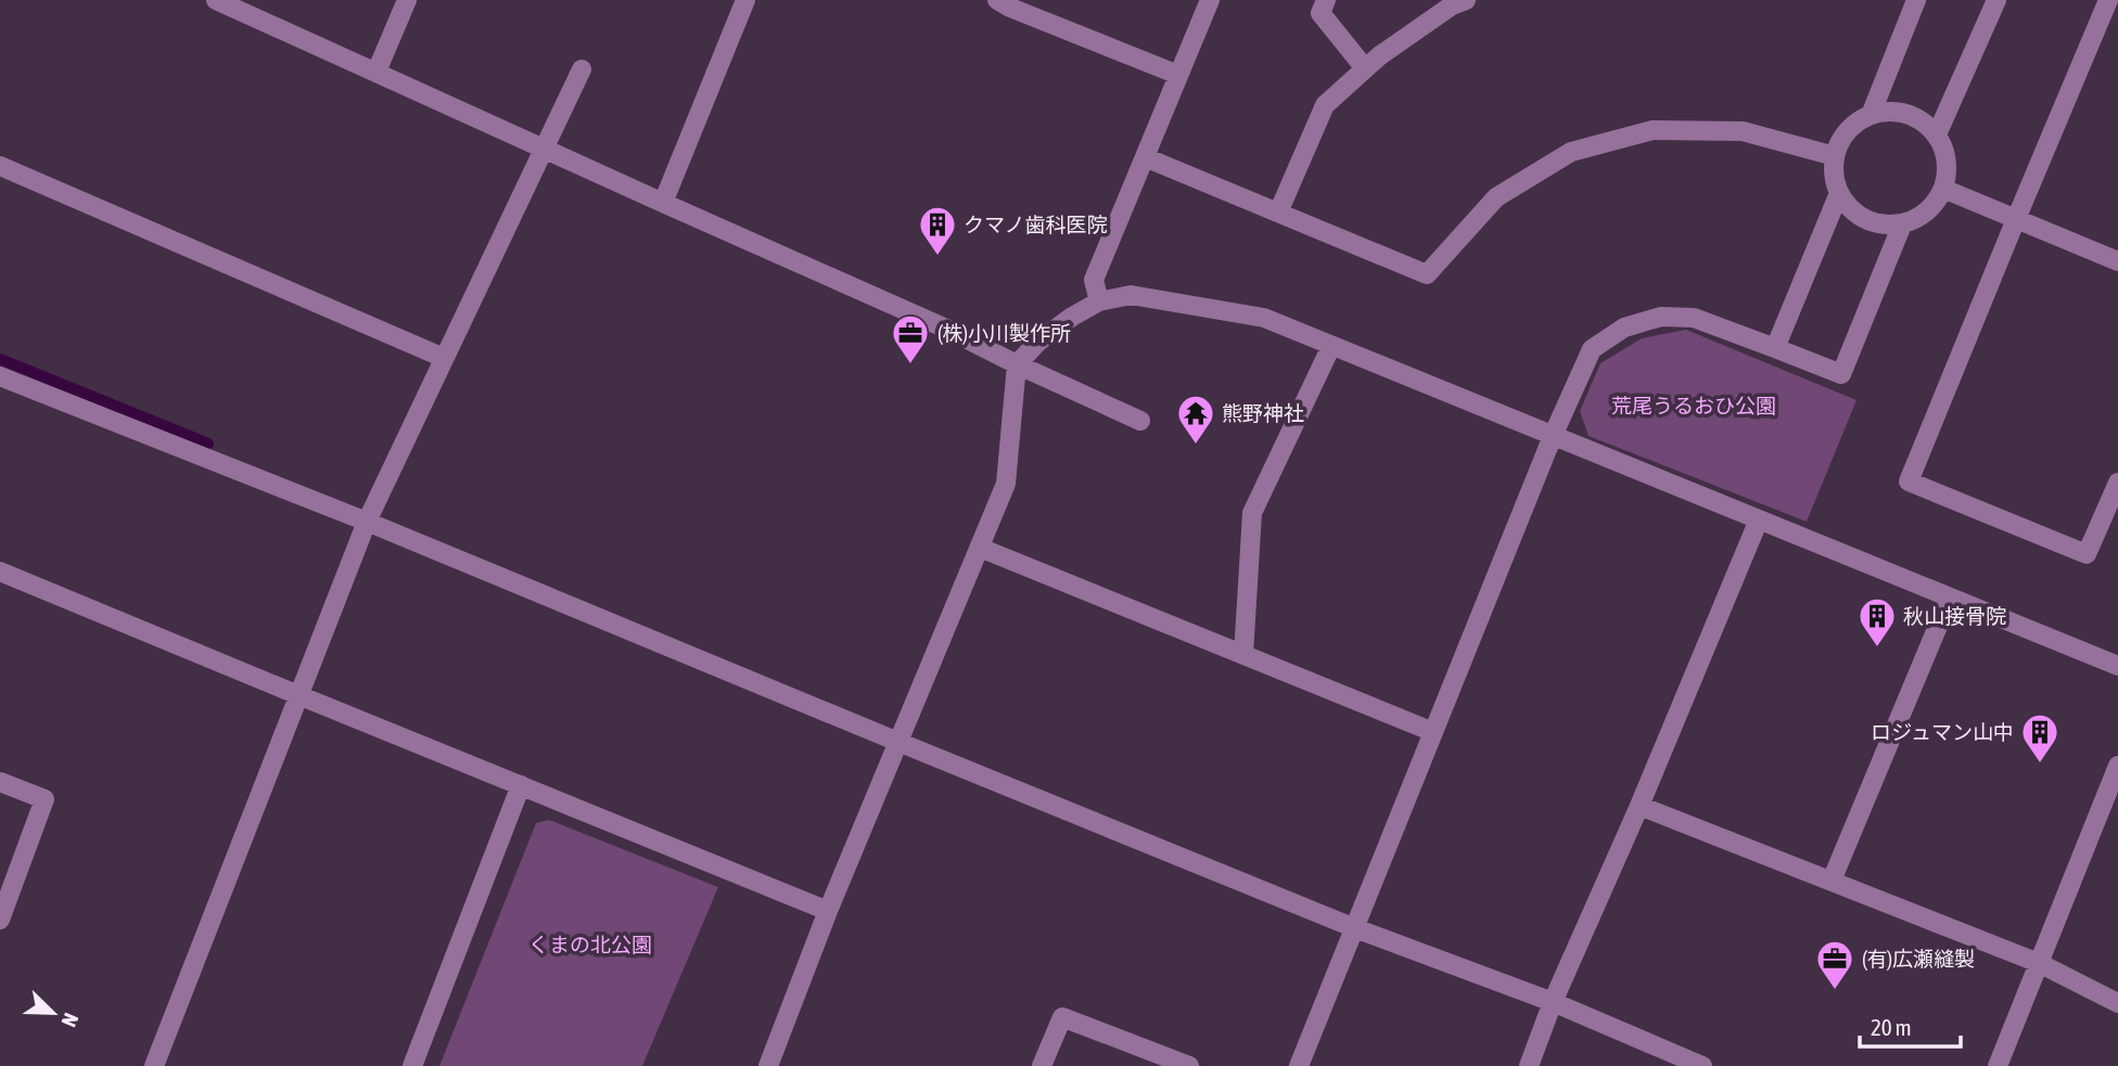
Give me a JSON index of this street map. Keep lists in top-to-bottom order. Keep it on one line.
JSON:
{"parks":["荒尾うるおひ公園","くまの北公園"],"places":{"building":["クマノ歯科医院","秋山接骨院","ロジュマン山中"],"office":["(株)小川製作所","(有)広瀬縫製"],"temple":["熊野神社"]},"scale_bar":"20 m","north":"bottom right"}
